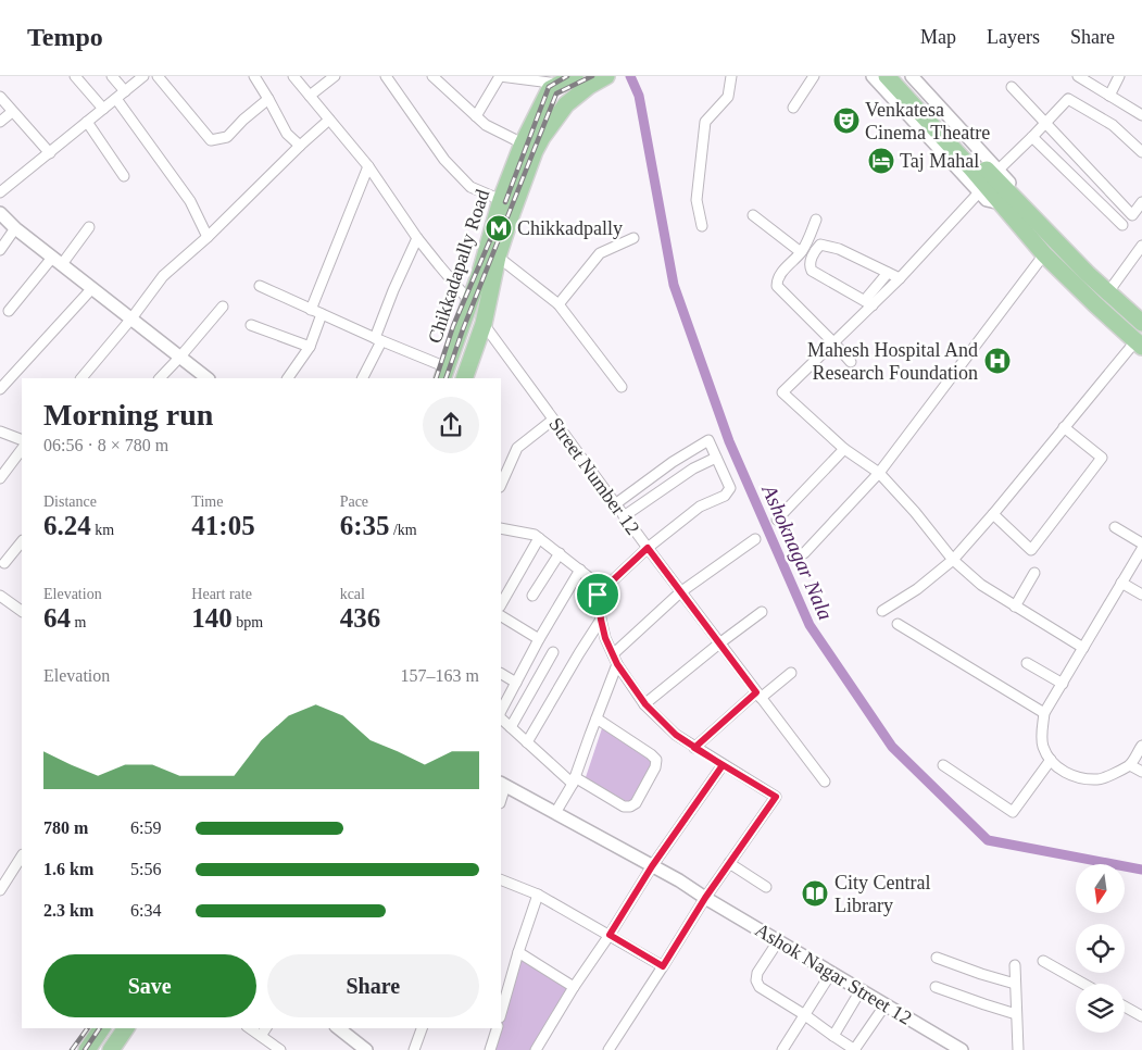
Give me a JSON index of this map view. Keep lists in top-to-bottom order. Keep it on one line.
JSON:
{"streets":{"main road":["Chikkadapally Road"],"street":["Street Number 12","Ashok Nagar Street 12"]},"crossings":[["Chikkadapally Road","Street Number 12"]],"water":["Ashoknagar Nala"],"places":{"theatre":["Venkatesa Cinema Theatre"],"hotel":["Taj Mahal"],"metro station":["Chikkadpally"],"hospital":["Mahesh Hospital And Research Foundation"],"library":["City Central Library"]},"north":"bottom","page":{"header":"Tempo","nav":["Map","Layers","Share"],"heading":["Morning run","06:56 · 8 × 780 m"],"stats":[["Distance","6.24 km"],["Time","41:05"],["Pace","6:35 /km"],["Elevation","64 m"],["Heart rate","140 bpm"],["kcal","436"]],"chart":["Elevation","157–163 m"],"list":[{"name":"780 m","note":"6:59"},{"name":"1.6 km","note":"5:56"},{"name":"2.3 km","note":"6:34"}],"buttons":["Save","Share"]}}
